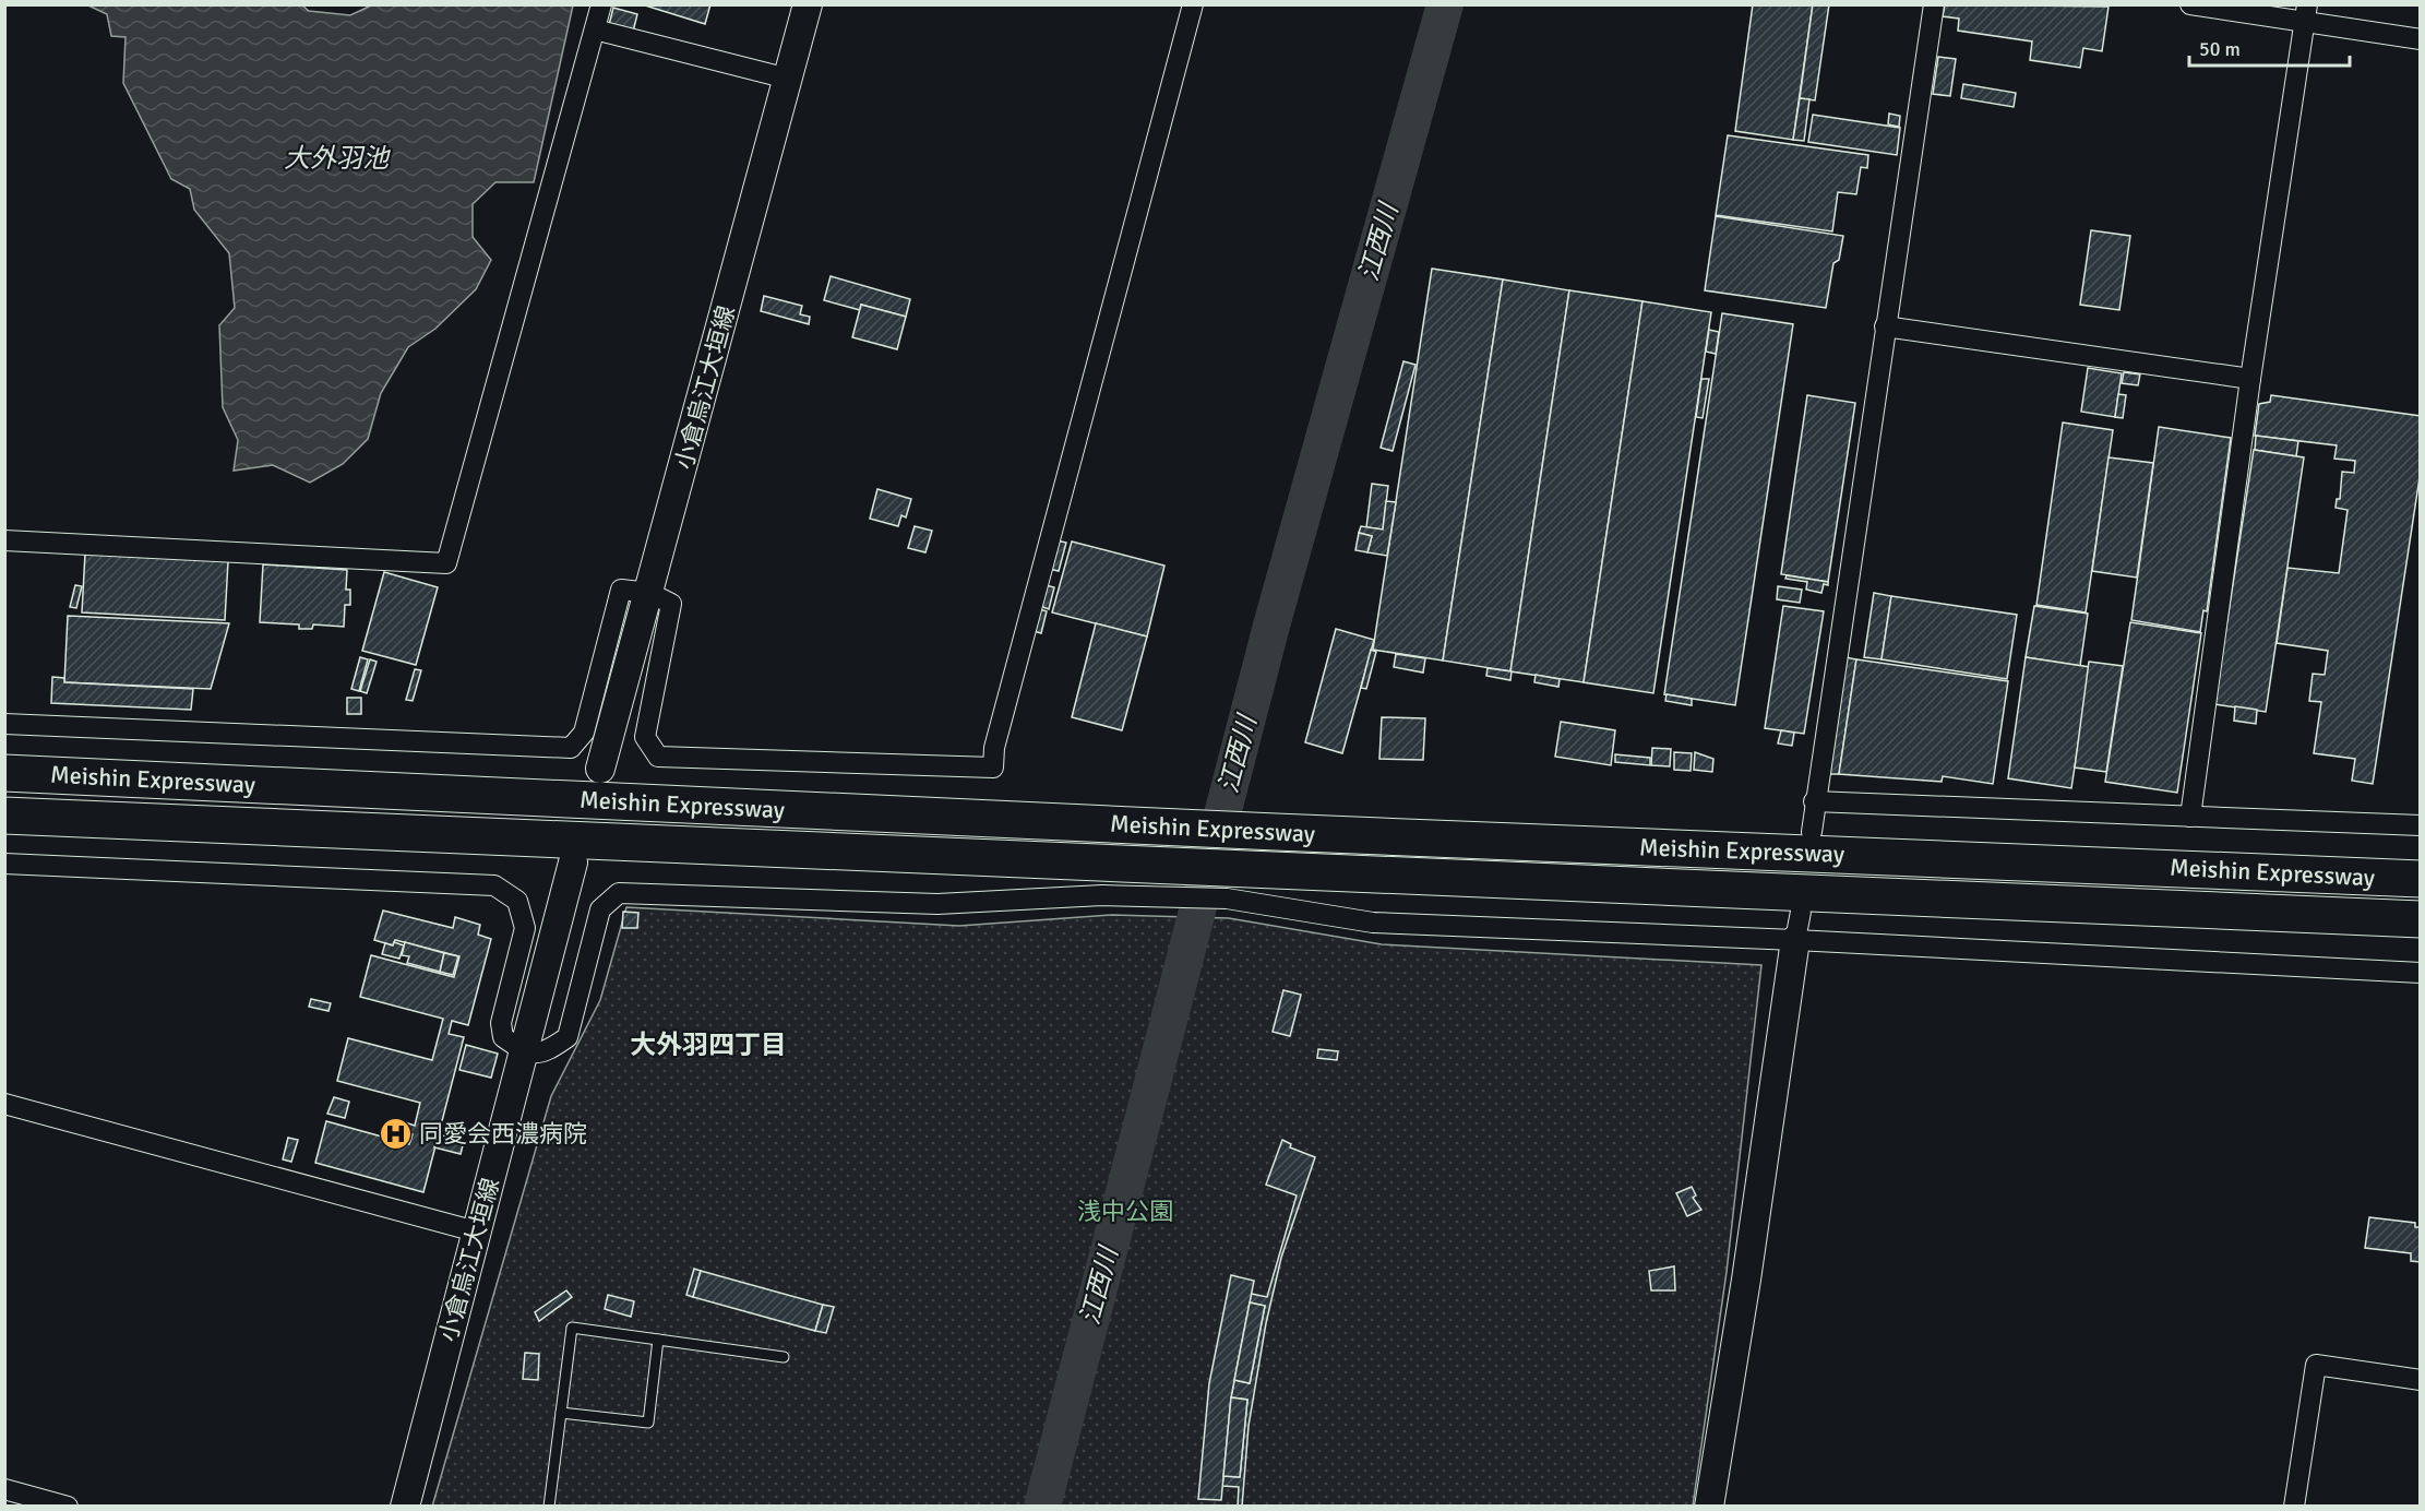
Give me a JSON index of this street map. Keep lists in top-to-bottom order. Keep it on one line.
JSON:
{"streets":{"highway":["Meishin Expressway"],"main road":["小倉烏江大垣線"]},"districts":["大外羽四丁目"],"water":["大外羽池","江西川"],"parks":["浅中公園"],"places":{"hospital":["同愛会西濃病院"]},"scale_bar":"50 m"}
